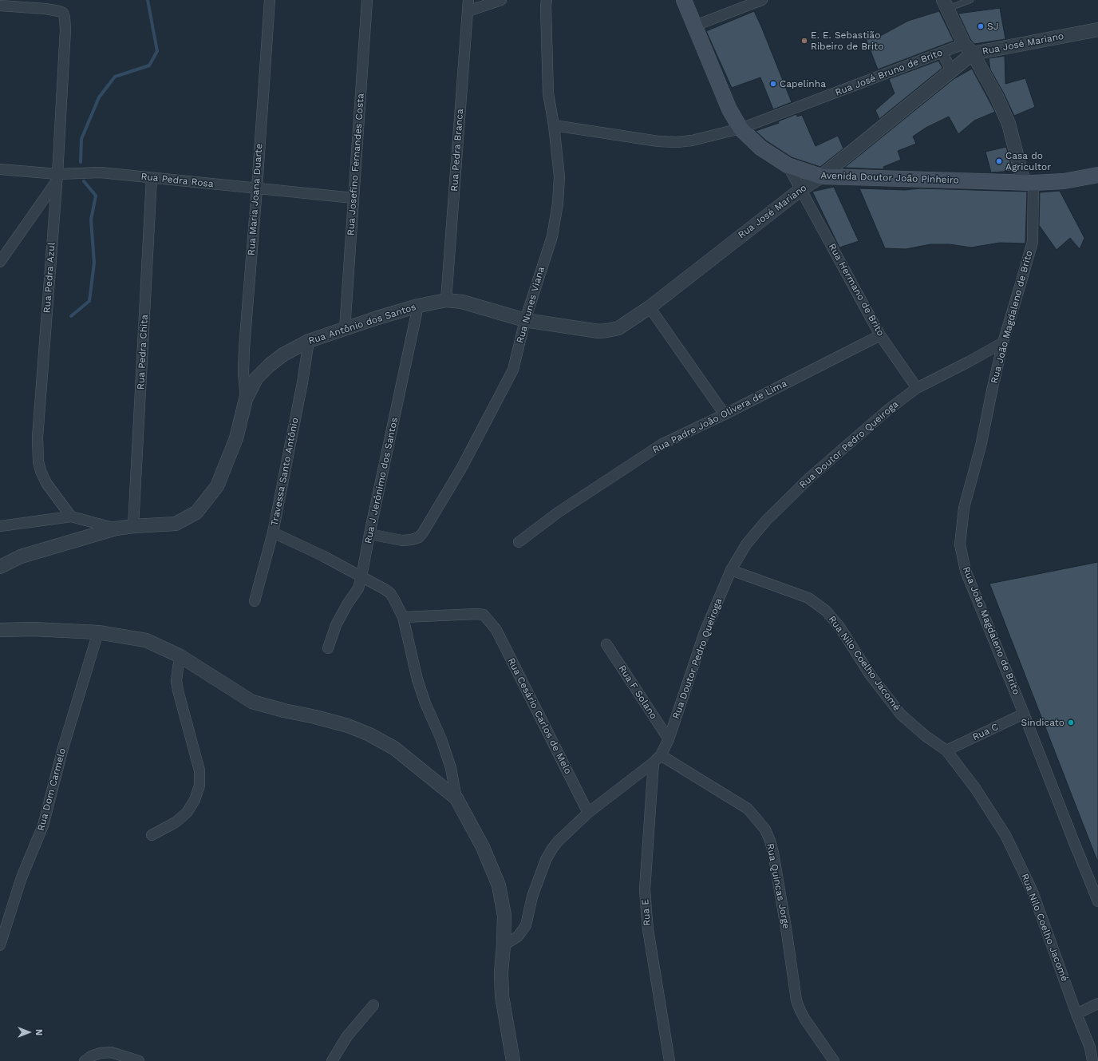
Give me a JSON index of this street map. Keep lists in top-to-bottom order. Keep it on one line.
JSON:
{"streets":{"main road":["Avenida Doutor João Pinheiro"],"street":["Rua José Mariano","Rua José Bruno de Brito","Rua Pedra Branca","Rua Josefino Fernandes Costa","Rua Pedra Rosa","Rua Maria Joana Duarte","Rua Pedra Azul","Rua Hermano de Brito","Rua Nunes Viana","Rua João Magdaleno de Brito","Rua Antônio dos Santos","Rua Pedra Chita","Rua Padre João Olivera de Lima","Rua Doutor Pedro Queiroga","Travessa Santo Antônio","Rua J Jerônimo dos Santos","Rua Nilo Coelho Jacomé","Rua F Solano","Rua Cesário Carlos de Melo","Rua C","Rua Dom Carmelo","Rua Quincas Jorge","Rua E"]},"crossings":[["Rua José Mariano","Rua José Bruno de Brito"],["Rua José Mariano","Avenida Doutor João Pinheiro"],["Rua José Mariano","Rua Hermano de Brito"],["Rua José Mariano","Rua Nunes Viana"],["Rua José Mariano","Rua Antônio dos Santos"],["Rua José Bruno de Brito","Avenida Doutor João Pinheiro"],["Rua José Bruno de Brito","Rua Nunes Viana"],["Rua Pedra Branca","Rua Antônio dos Santos"],["Rua Josefino Fernandes Costa","Rua Pedra Rosa"],["Rua Josefino Fernandes Costa","Rua Antônio dos Santos"],["Avenida Doutor João Pinheiro","Rua Hermano de Brito"],["Avenida Doutor João Pinheiro","Rua João Magdaleno de Brito"],["Rua Pedra Rosa","Rua Maria Joana Duarte"],["Rua Pedra Rosa","Rua Pedra Azul"],["Rua Pedra Rosa","Rua Pedra Chita"],["Rua Maria Joana Duarte","Rua Antônio dos Santos"],["Rua Hermano de Brito","Rua Padre João Olivera de Lima"],["Rua Hermano de Brito","Rua Doutor Pedro Queiroga"],["Rua Nunes Viana","Rua Antônio dos Santos"],["Rua Nunes Viana","Rua J Jerônimo dos Santos"],["Rua João Magdaleno de Brito","Rua Doutor Pedro Queiroga"],["Rua João Magdaleno de Brito","Rua C"],["Rua Antônio dos Santos","Rua Pedra Chita"],["Rua Antônio dos Santos","Travessa Santo Antônio"],["Rua Antônio dos Santos","Rua J Jerônimo dos Santos"],["Rua Doutor Pedro Queiroga","Rua Nilo Coelho Jacomé"],["Rua Doutor Pedro Queiroga","Rua F Solano"],["Rua Doutor Pedro Queiroga","Rua Cesário Carlos de Melo"],["Rua Doutor Pedro Queiroga","Rua Quincas Jorge"],["Rua Doutor Pedro Queiroga","Rua E"],["Rua Nilo Coelho Jacomé","Rua C"],["Rua Quincas Jorge","Rua E"]],"places":["SJ","E. E. Sebastião Ribeiro de Brito","Capelinha","Casa do Agricultor","Sindicato"],"north":"right"}
